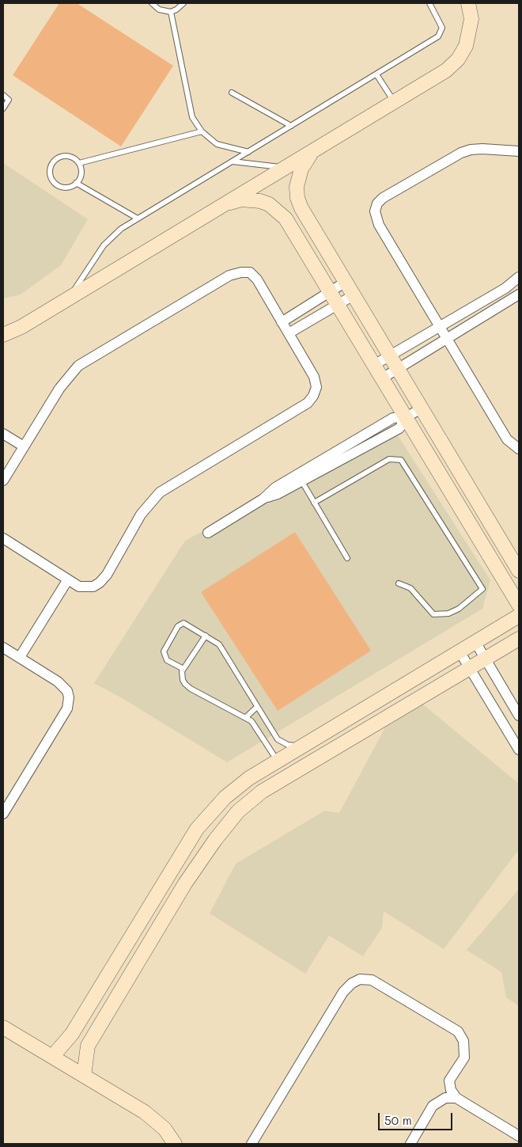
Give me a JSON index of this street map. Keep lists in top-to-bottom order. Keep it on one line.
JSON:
{"scale_bar":"50 m"}
